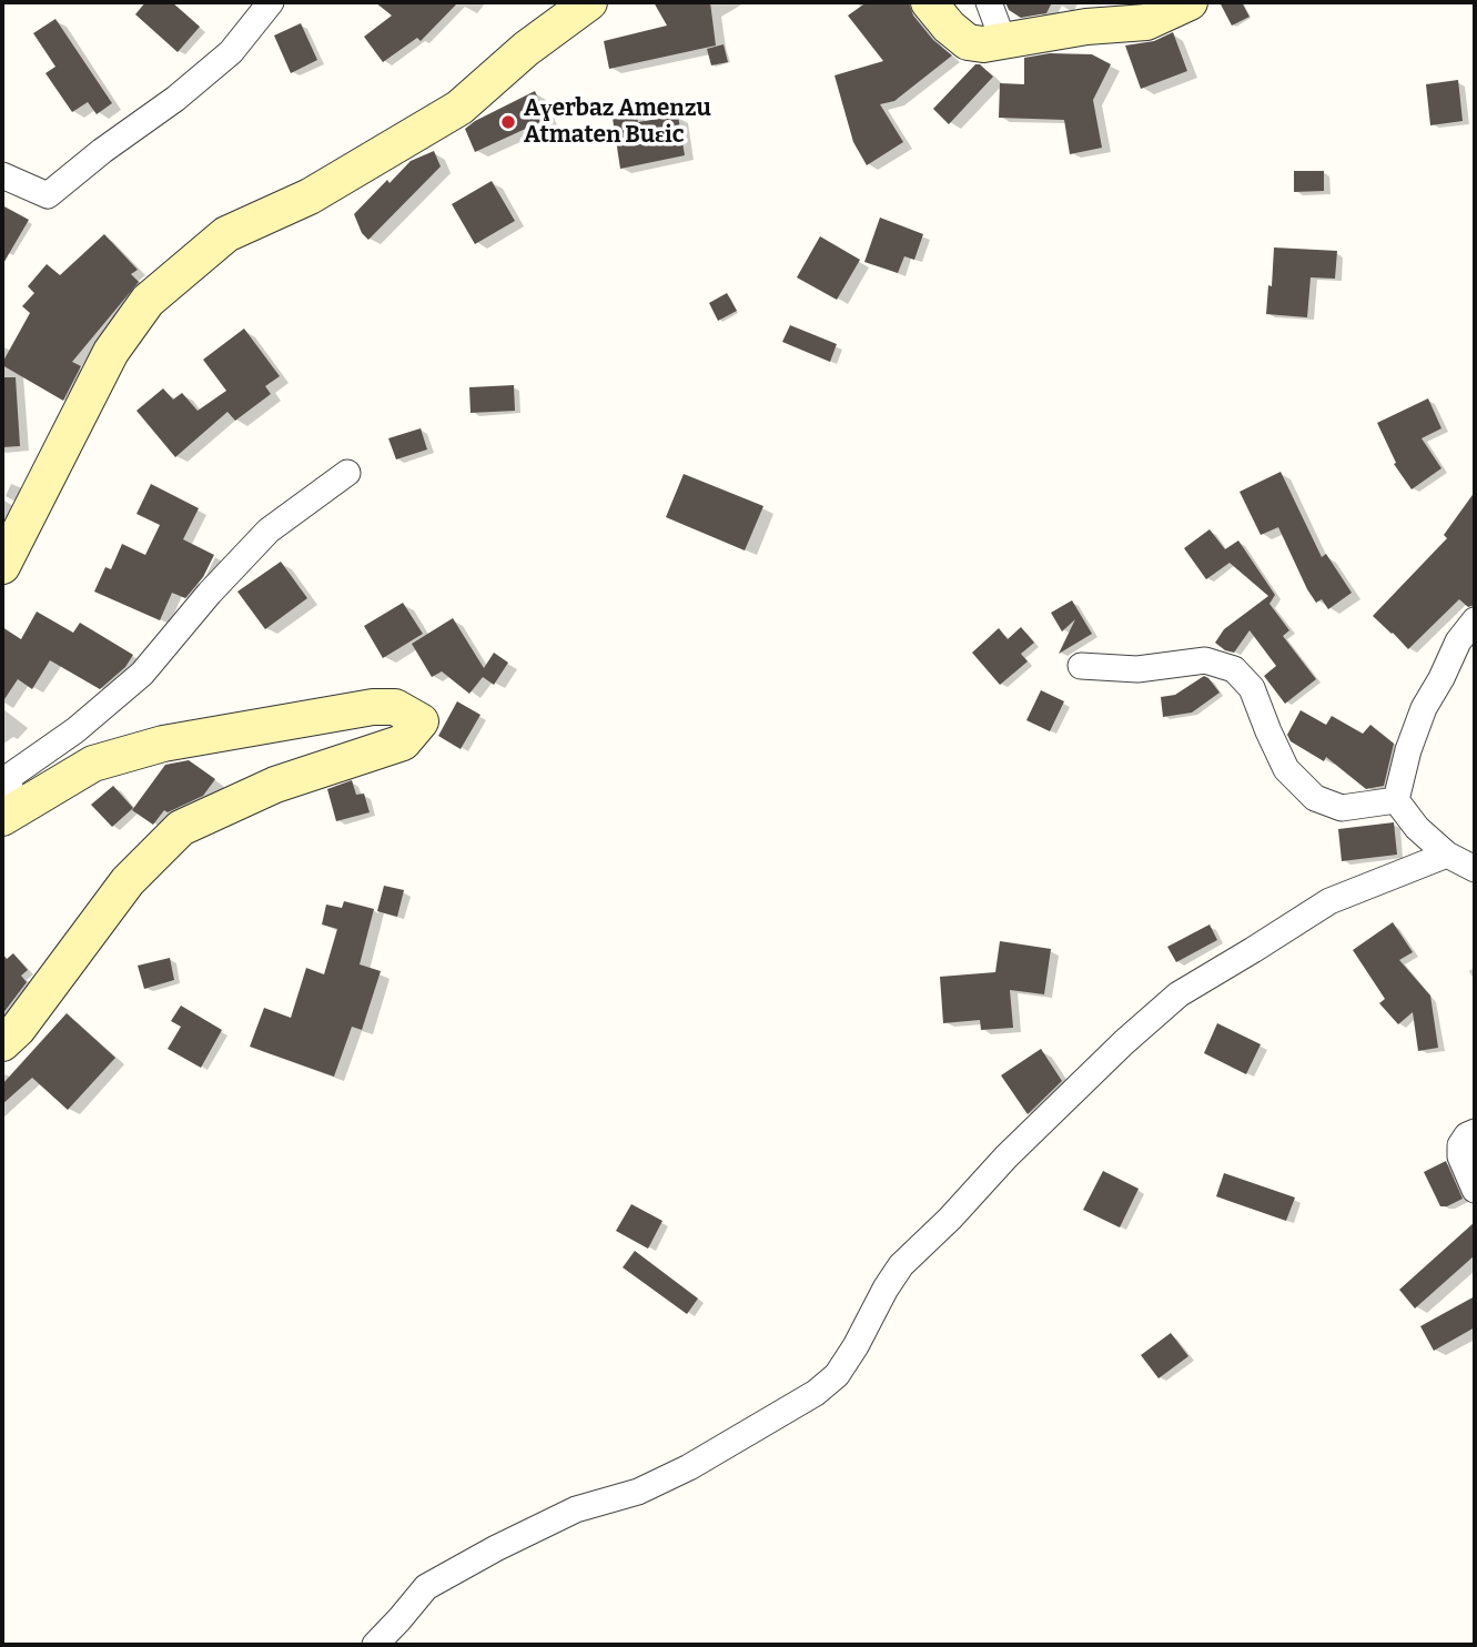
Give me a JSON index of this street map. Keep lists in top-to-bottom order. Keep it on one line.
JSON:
{"places":["Aɣerbaz Amenzu Atmaten Buɛic"]}
